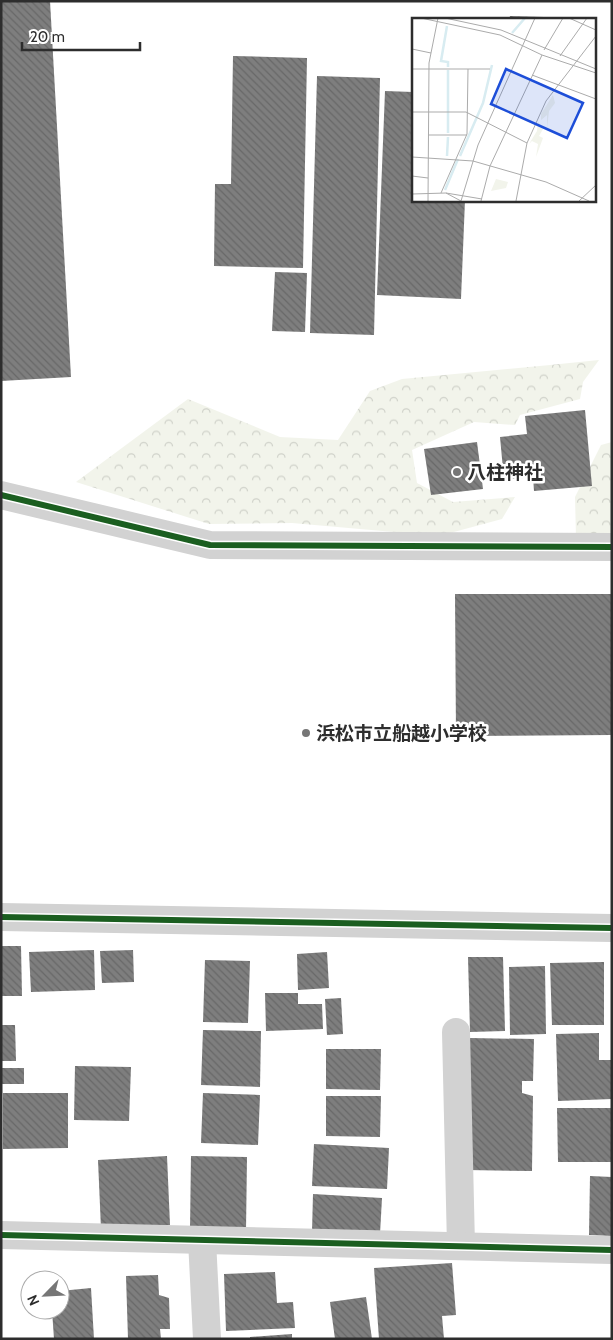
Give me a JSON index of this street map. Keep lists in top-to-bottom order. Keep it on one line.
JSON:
{"places":["八柱神社","浜松市立船越小学校"],"scale_bar":"20 m","north":"bottom left"}
